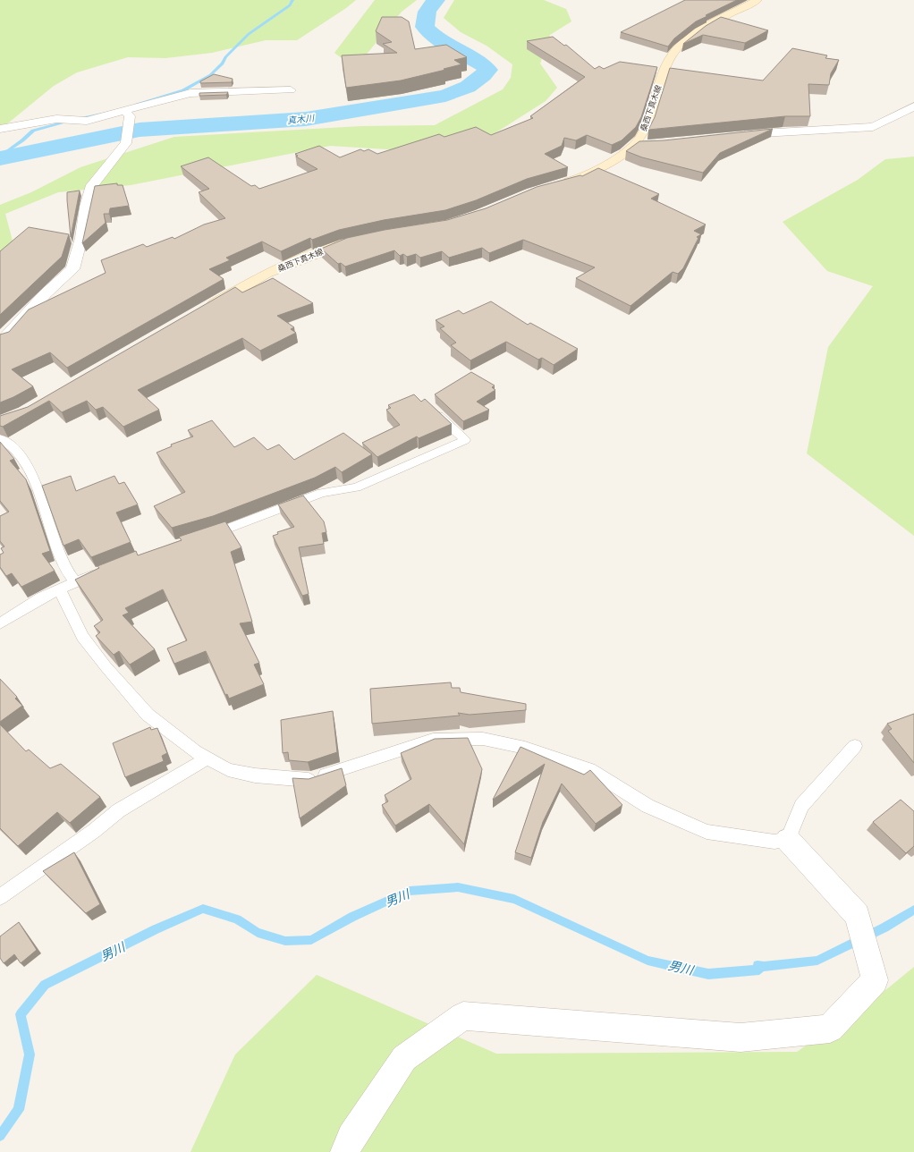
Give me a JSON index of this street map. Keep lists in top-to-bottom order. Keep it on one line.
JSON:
{"streets":{"main road":["桑西下真木線"]},"water":["真木川","男川"]}
